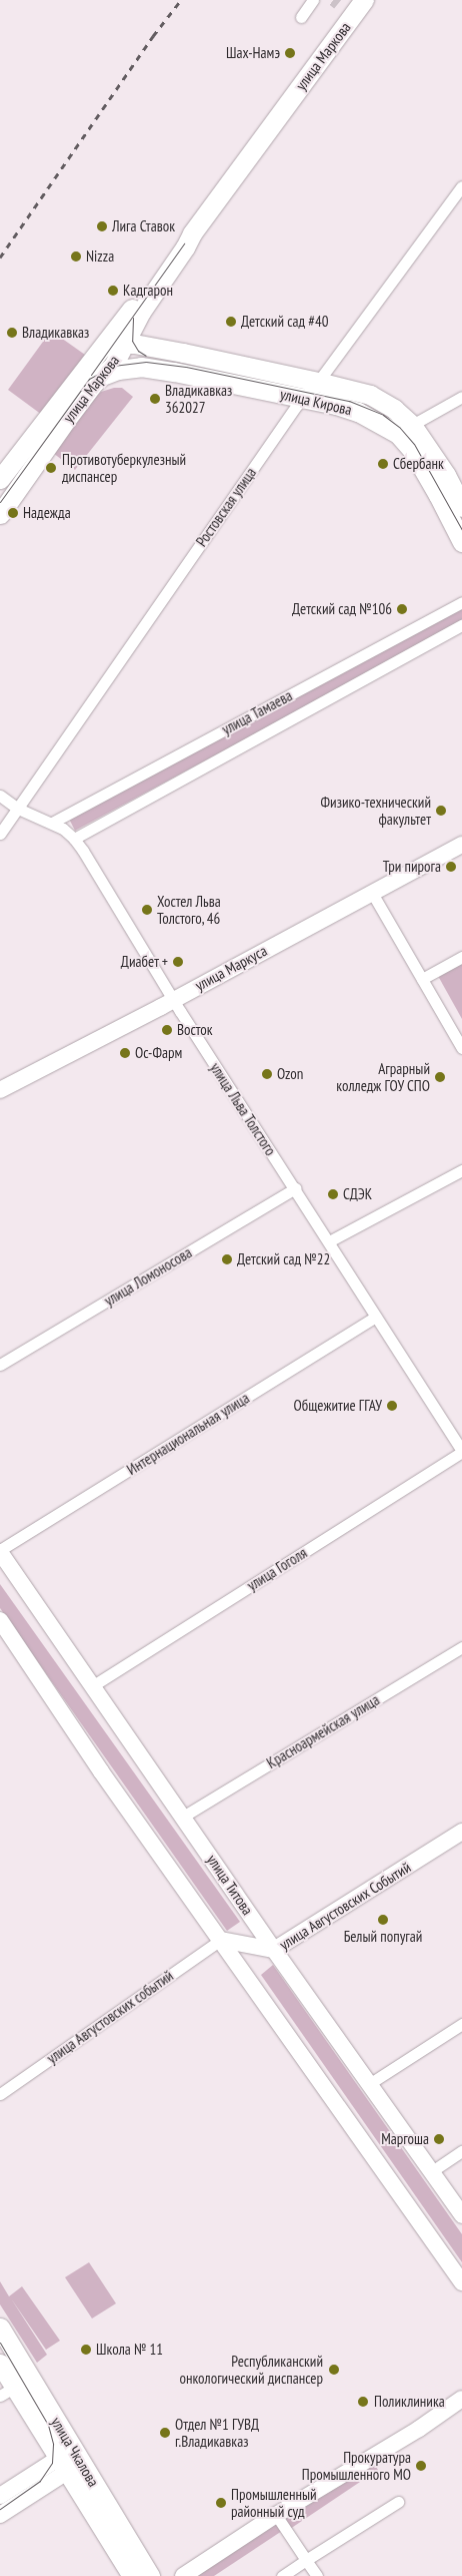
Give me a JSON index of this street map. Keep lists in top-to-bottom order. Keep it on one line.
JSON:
{"streets":{"main road":["улица Маркова","улица Кирова","улица Чкалова"],"street":["Ростовская улица","улица Тамаева","улица Маркуса","улица Льва Толстого","улица Ломоносова","Интернациональная улица","улица Гоголя","Красноармейская улица","улица Титова","улица Августовских Событий","улица Августовских событий"]},"crossings":[["улица Маркова","улица Кирова"],["улица Кирова","Ростовская улица"],["Ростовская улица","улица Льва Толстого"],["улица Тамаева","улица Льва Толстого"],["улица Маркуса","улица Льва Толстого"],["улица Льва Толстого","улица Ломоносова"],["улица Льва Толстого","Интернациональная улица"],["улица Льва Толстого","улица Гоголя"],["Интернациональная улица","улица Титова"],["улица Гоголя","улица Титова"],["Красноармейская улица","улица Титова"],["улица Титова","улица Августовских Событий"],["улица Августовских Событий","улица Августовских событий"]],"places":["Шах-Намэ","Лига Ставок","Nizza","Кадгарон","Детский сад #40","Владикавказ","Владикавказ 362027","Сбербанк","Противотуберкулезный диспансер","Надежда","Детский сад №106","Физико-технический факультет","Три пирога","Хостел Льва Толстого, 46","Диабет +","Восток","Ос-Фарм","Ozon","Аграрный колледж ГОУ СПО","СДЭК","Детский сад №22","Общежитие ГГАУ","Белый попугай","Маргоша","Школа № 11","Республиканский онкологический диспансер","Поликлиника","Отдел №1 ГУВД г.Владикавказ","Прокуратура Промышленного МО","Промышленный районный суд"]}
